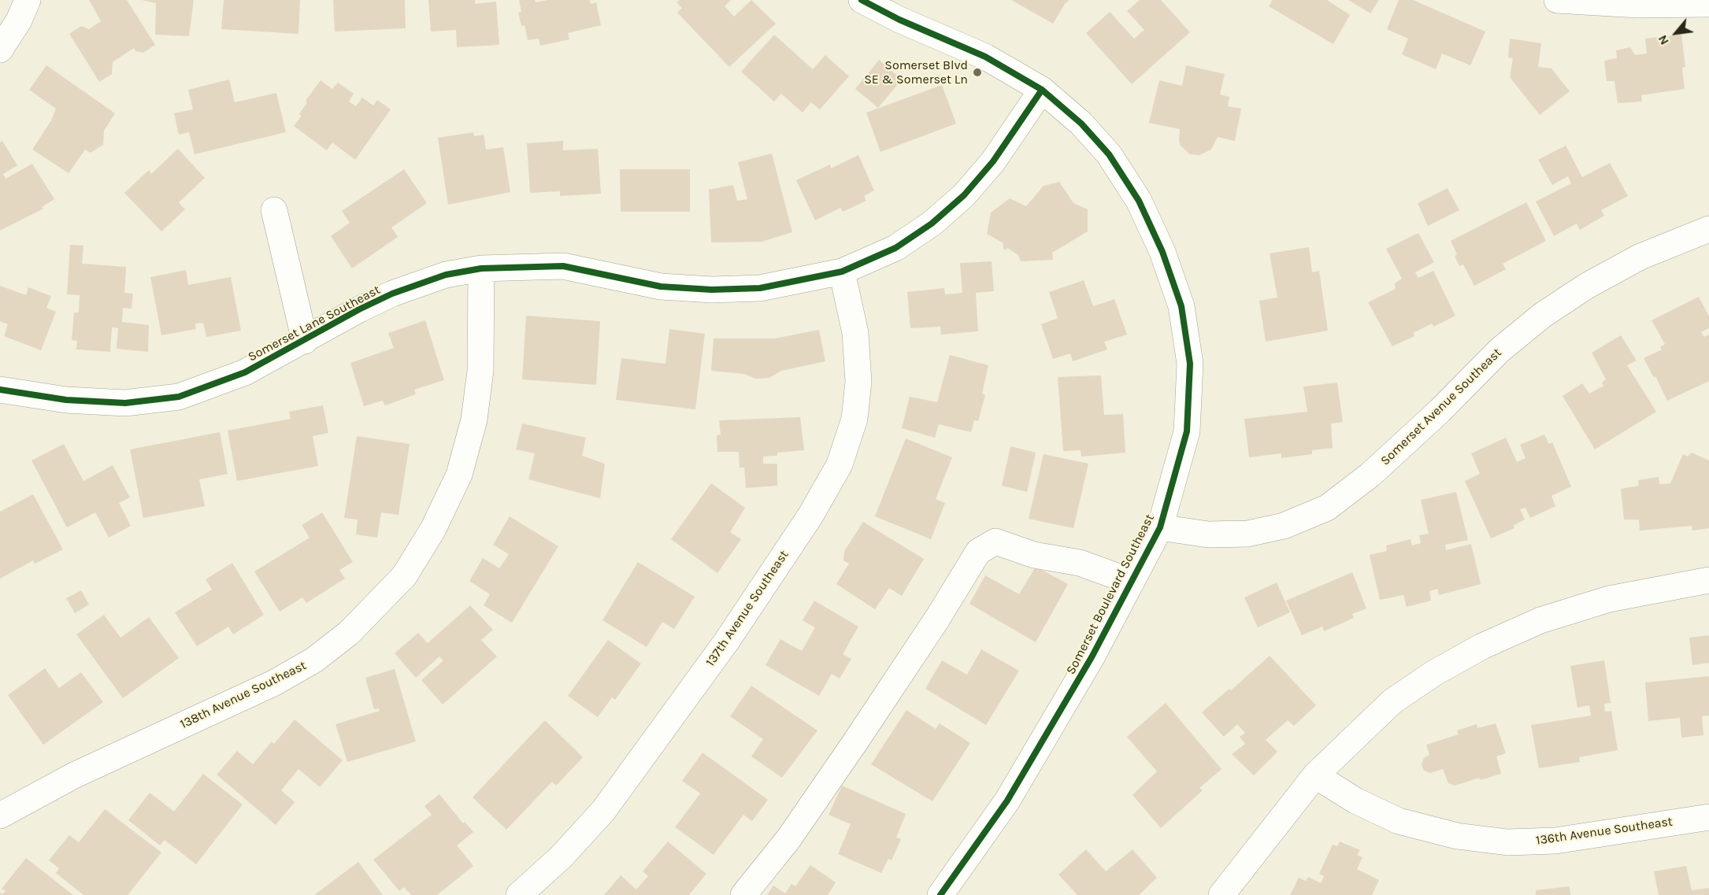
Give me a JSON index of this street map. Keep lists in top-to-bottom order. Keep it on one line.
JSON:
{"streets":{"street":["Somerset Lane Southeast","Somerset Avenue Southeast","Somerset Boulevard Southeast","137th Avenue Southeast","138th Avenue Southeast","136th Avenue Southeast"]},"crossings":[["Somerset Lane Southeast","Somerset Boulevard Southeast"],["Somerset Lane Southeast","137th Avenue Southeast"],["Somerset Lane Southeast","138th Avenue Southeast"],["Somerset Avenue Southeast","Somerset Boulevard Southeast"]],"places":["Somerset Blvd SE & Somerset Ln"],"north":"bottom left"}
